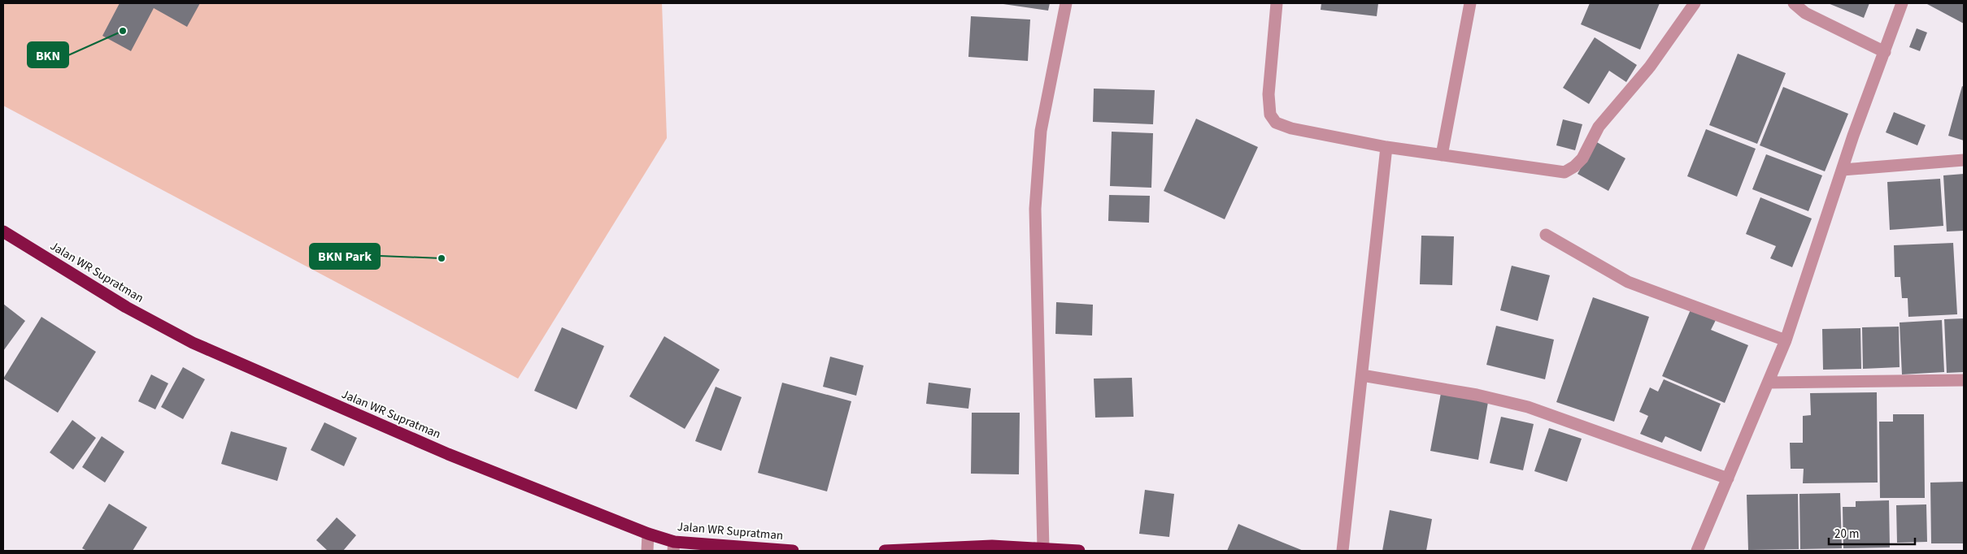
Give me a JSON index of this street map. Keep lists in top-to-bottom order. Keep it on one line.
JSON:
{"streets":{"highway":["Jalan WR Supratman"]},"places":["BKN","BKN Park"],"scale_bar":"20 m"}
